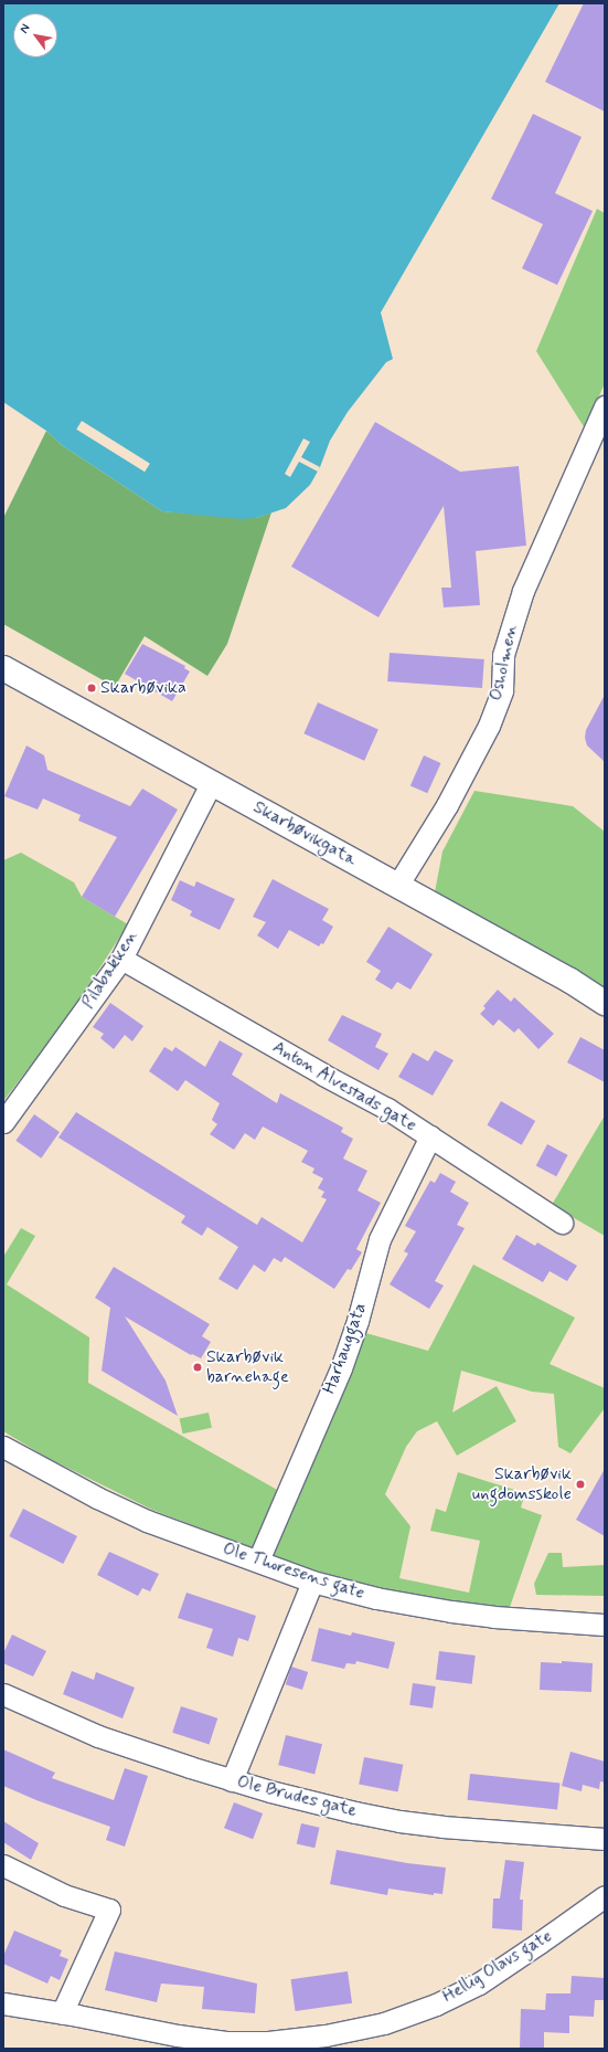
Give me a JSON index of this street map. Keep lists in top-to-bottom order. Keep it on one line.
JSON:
{"streets":{"main road":["Skarbøvikgata"],"street":["Osholmen","Pilabakken","Anton Alvestads gate","Harhauggata","Ole Thoresens gate","Ole Brudes gate","Hellig Olavs gate"]},"crossings":[["Osholmen","Skarbøvikgata"],["Skarbøvikgata","Pilabakken"],["Pilabakken","Anton Alvestads gate"],["Anton Alvestads gate","Harhauggata"],["Harhauggata","Ole Thoresens gate"]],"places":["Skarbøvika","Skarbøvik barnehage","Skarbøvik ungdomsskole"],"north":"top left"}
